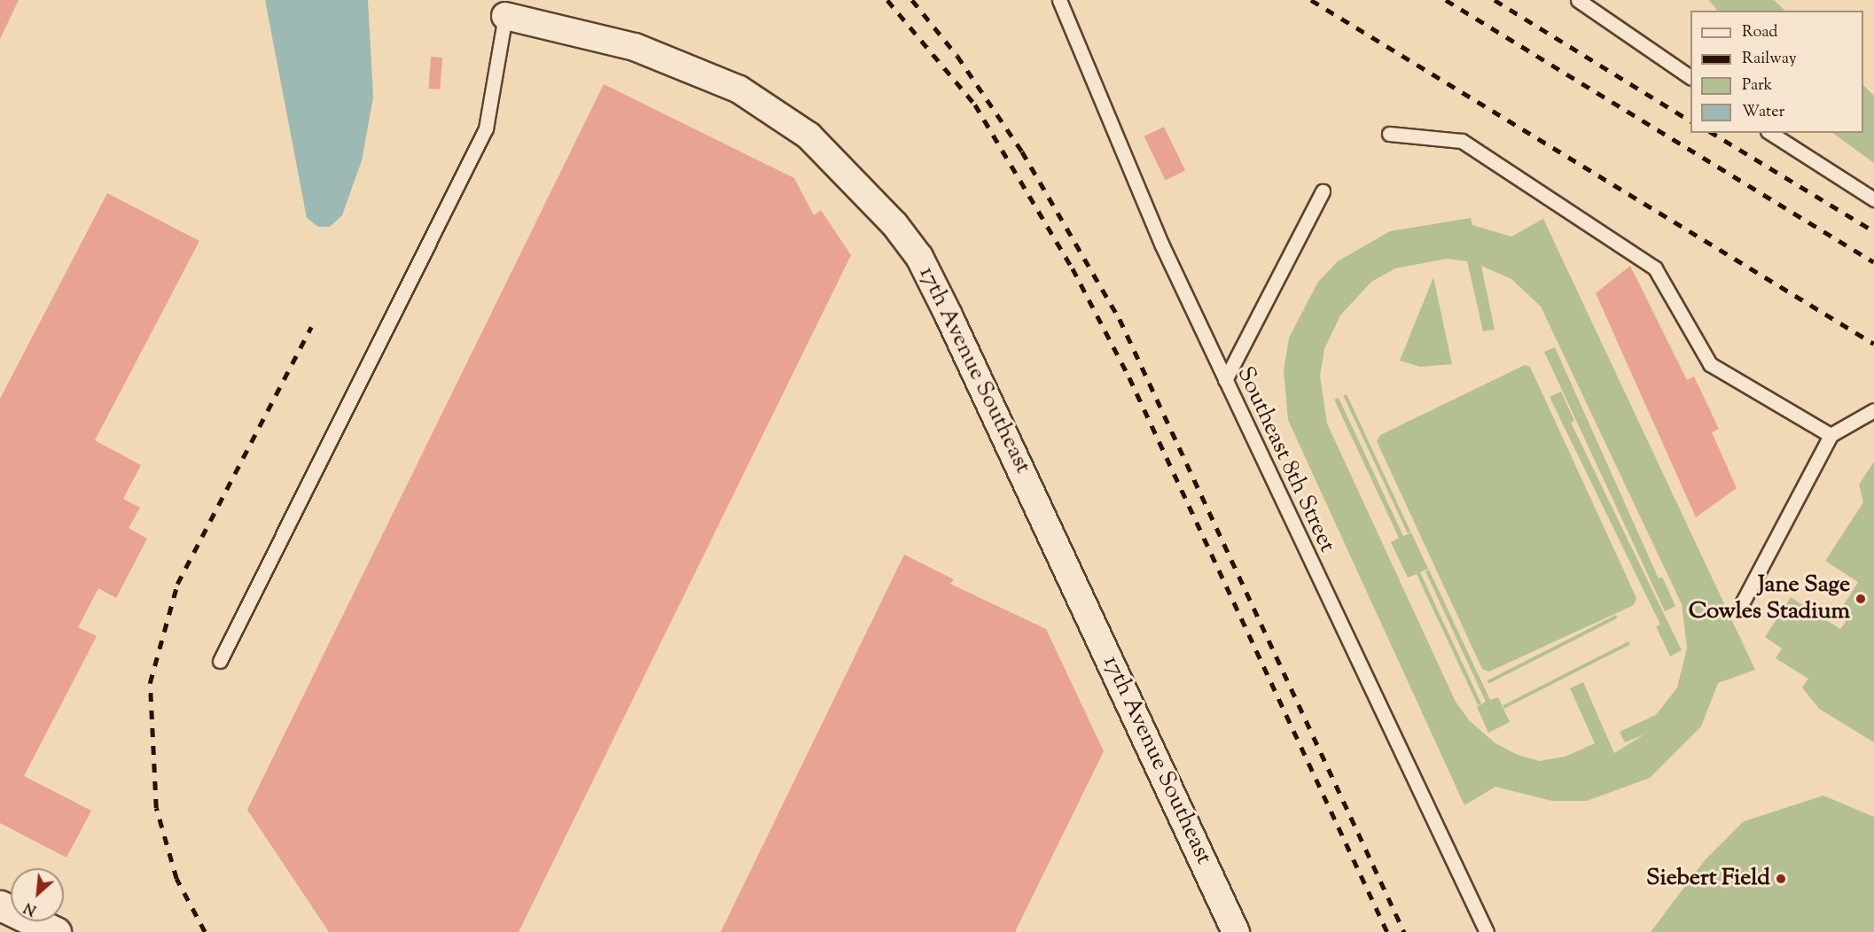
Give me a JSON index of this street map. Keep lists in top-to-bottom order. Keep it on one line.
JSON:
{"streets":{"street":["17th Avenue Southeast"],"lane":["Southeast 8th Street"]},"places":["Jane Sage Cowles Stadium","Siebert Field"],"legend":["Road","Railway","Park","Water"],"north":"bottom left"}
